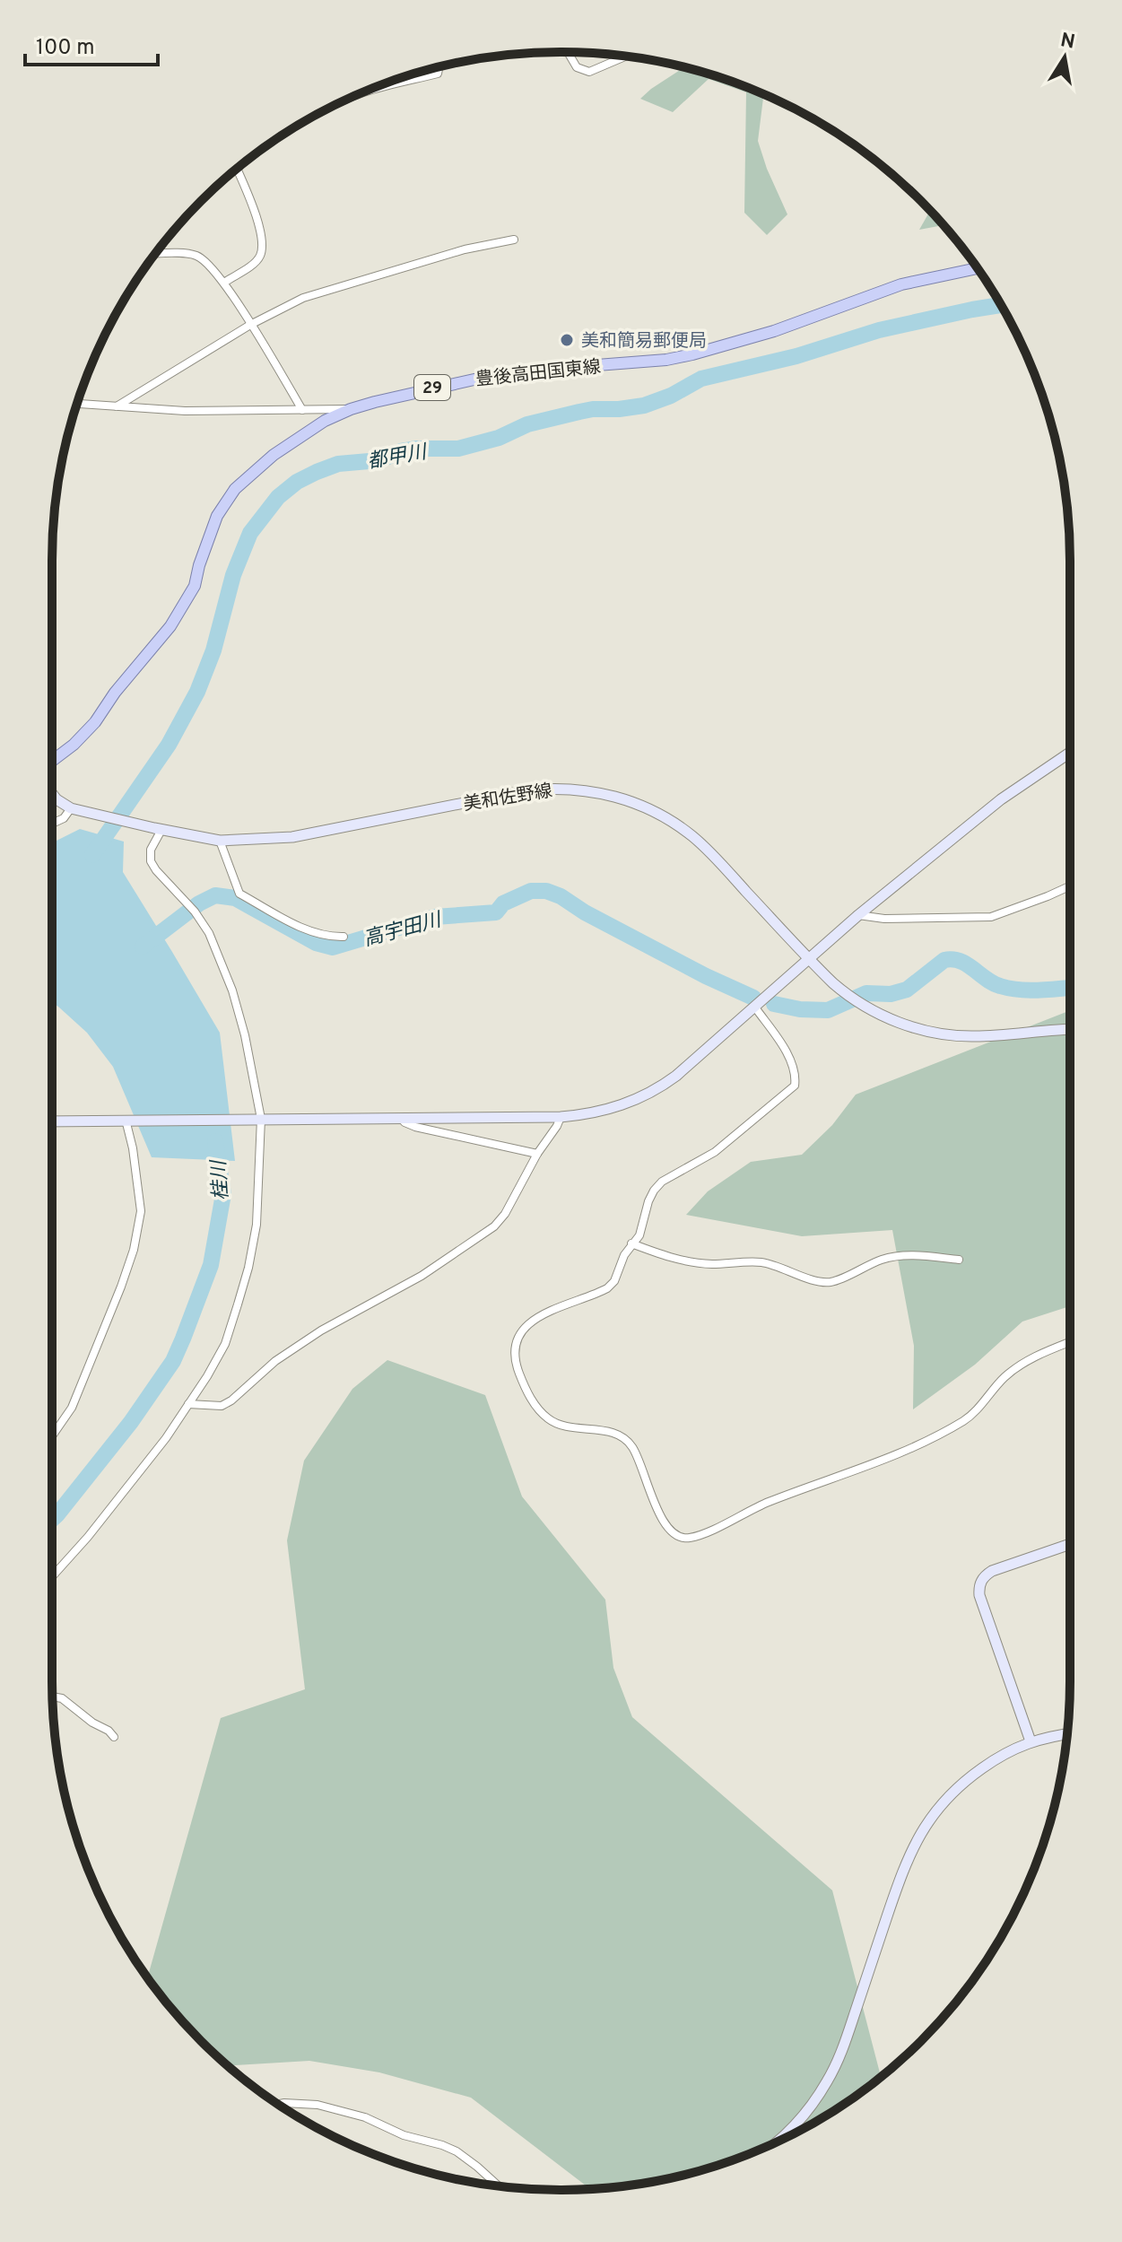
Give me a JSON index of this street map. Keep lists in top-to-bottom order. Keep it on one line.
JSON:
{"streets":{"main road":["豊後高田国東線","29"],"street":["美和佐野線"]},"water":["都甲川","高宇田川","桂川"],"places":["美和簡易郵便局"],"scale_bar":"100 m","north":"top"}
